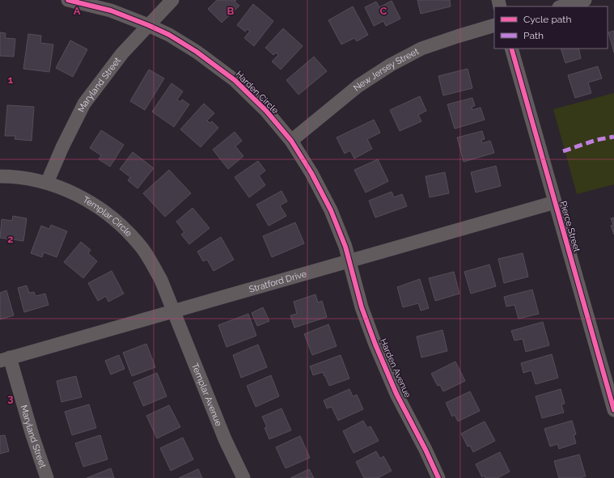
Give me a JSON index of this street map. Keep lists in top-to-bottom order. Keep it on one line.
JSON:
{"streets":{"street":["New Jersey Street","Maryland Street","Harden Circle","Templar Circle","Pierce Street","Stratford Drive","Harden Avenue","Templar Avenue"]},"crossings":[["New Jersey Street","Harden Circle"],["Maryland Street","Harden Circle"],["Maryland Street","Templar Circle"],["Maryland Street","Stratford Drive"],["Harden Circle","Stratford Drive"],["Harden Circle","Harden Avenue"],["Templar Circle","Stratford Drive"],["Templar Circle","Templar Avenue"],["Pierce Street","Stratford Drive"],["Stratford Drive","Harden Avenue"],["Stratford Drive","Templar Avenue"]],"legend":["Cycle path","Path"],"grid":{"columns":["A","B","C"],"rows":["1","2","3"]}}
